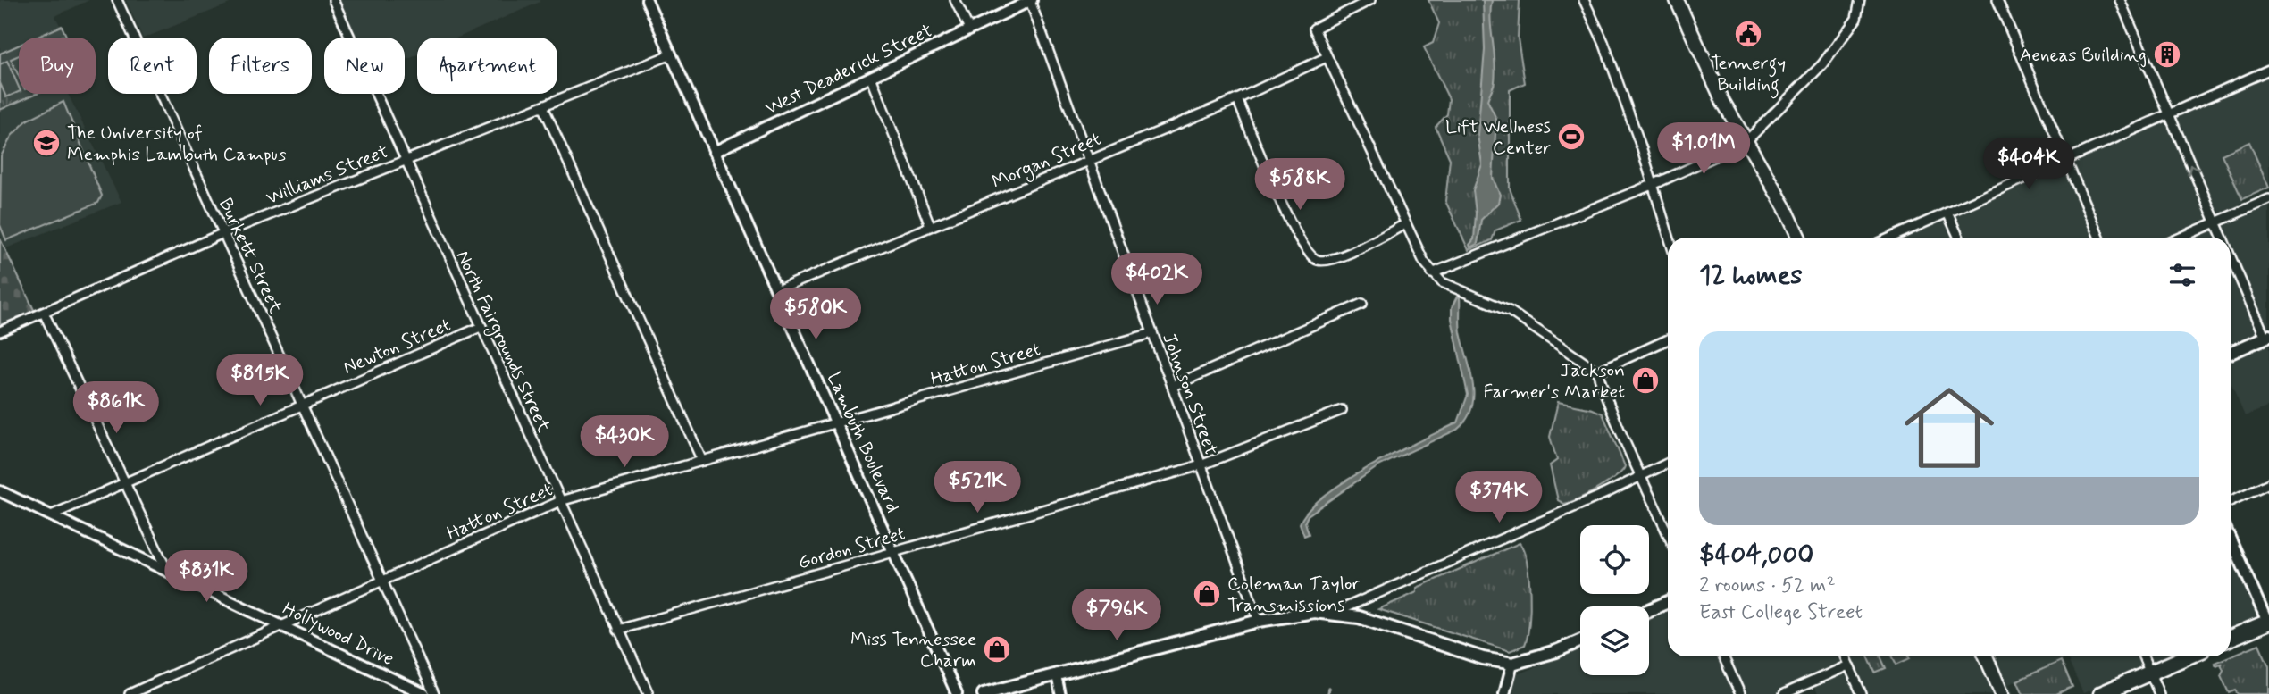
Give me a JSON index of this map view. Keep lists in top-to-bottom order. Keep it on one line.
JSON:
{"streets":{"street":["West Deaderick Street","Morgan Street","Williams Street","Burkett Street","North Fairgrounds Street","Newton Street","Hatton Street","Johnson Street","Lambuth Boulevard","Gordon Street","Hollywood Drive"]},"crossings":[["West Deaderick Street","Johnson Street"],["West Deaderick Street","Lambuth Boulevard"],["Morgan Street","Johnson Street"],["Morgan Street","Lambuth Boulevard"],["Williams Street","Burkett Street"],["Williams Street","North Fairgrounds Street"],["Williams Street","Lambuth Boulevard"],["Burkett Street","Newton Street"],["Burkett Street","Hatton Street"],["North Fairgrounds Street","Newton Street"],["North Fairgrounds Street","Hatton Street"],["North Fairgrounds Street","Gordon Street"],["Newton Street","Hollywood Drive"],["Hatton Street","Johnson Street"],["Hatton Street","Lambuth Boulevard"],["Hatton Street","Hollywood Drive"],["Johnson Street","Gordon Street"],["Lambuth Boulevard","Gordon Street"]],"places":{"public building":["Tennergy Building"],"building":["Aeneas Building"],"sports":["Lift Wellness Center"],"school or university":["The University of Memphis Lambuth Campus"],"shop":["Jackson Farmer's Market","Coleman Taylor Transmissions","Miss Tennessee Charm"]},"page":{"chip":["Buy","Rent","Filters","New","Apartment"],"price":["$1.01M","$404K","$588K","$402K","$580K","$815K","$861K","$430K","$521K","$374K","$831K","$796K"],"heading":"12 homes","list":[{"name":"$404,000","note":"2 rooms · 52 m² · East College Street"}]}}
